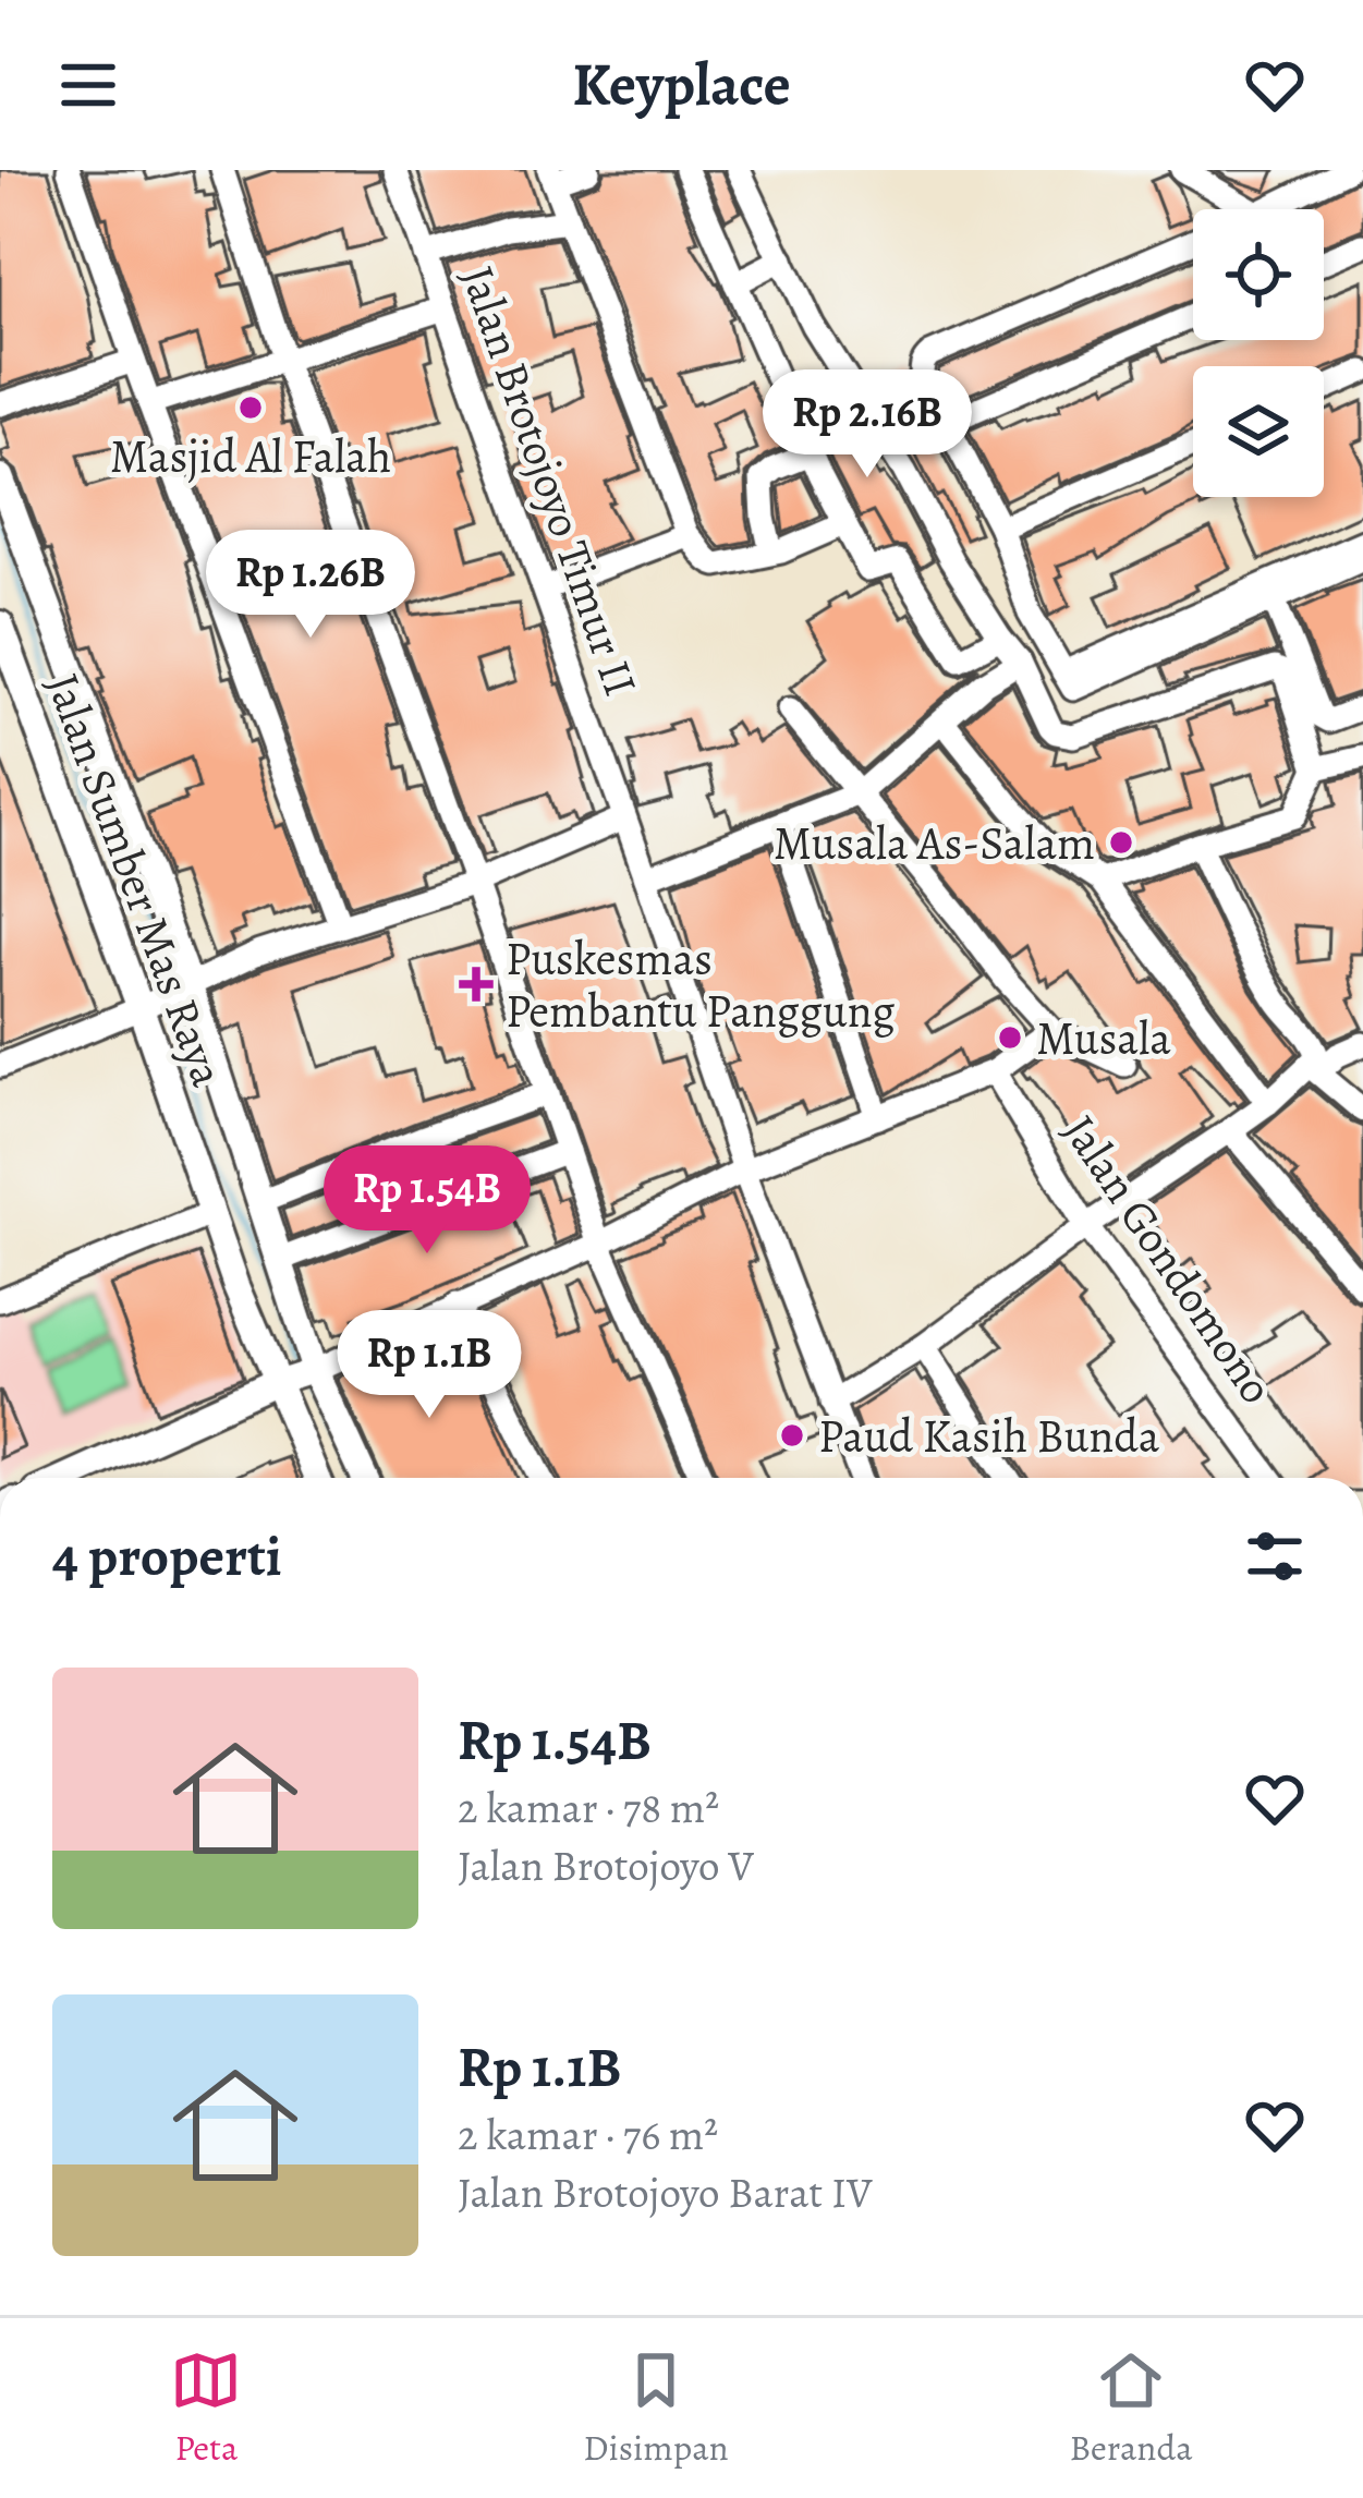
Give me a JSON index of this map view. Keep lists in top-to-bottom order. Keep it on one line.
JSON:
{"streets":{"street":["Jalan Brotojoyo Timur II","Jalan Sumber Mas Raya","Jalan Gondomono"]},"places":{"other":["Masjid Al Falah","Musala As-Salam","Musala","Paud Kasih Bunda"],"health":["Puskesmas Pembantu Panggung"]},"page":{"header":"Keyplace","price":["Rp 2.16B","Rp 1.26B","Rp 1.54B","Rp 1.1B"],"heading":"4 properti","list":[{"name":"Rp 1.54B","note":"2 kamar · 78 m² · Jalan Brotojoyo V"},{"name":"Rp 1.1B","note":"2 kamar · 76 m² · Jalan Brotojoyo Barat IV"}],"tabs":["Peta","Disimpan","Beranda"]}}
